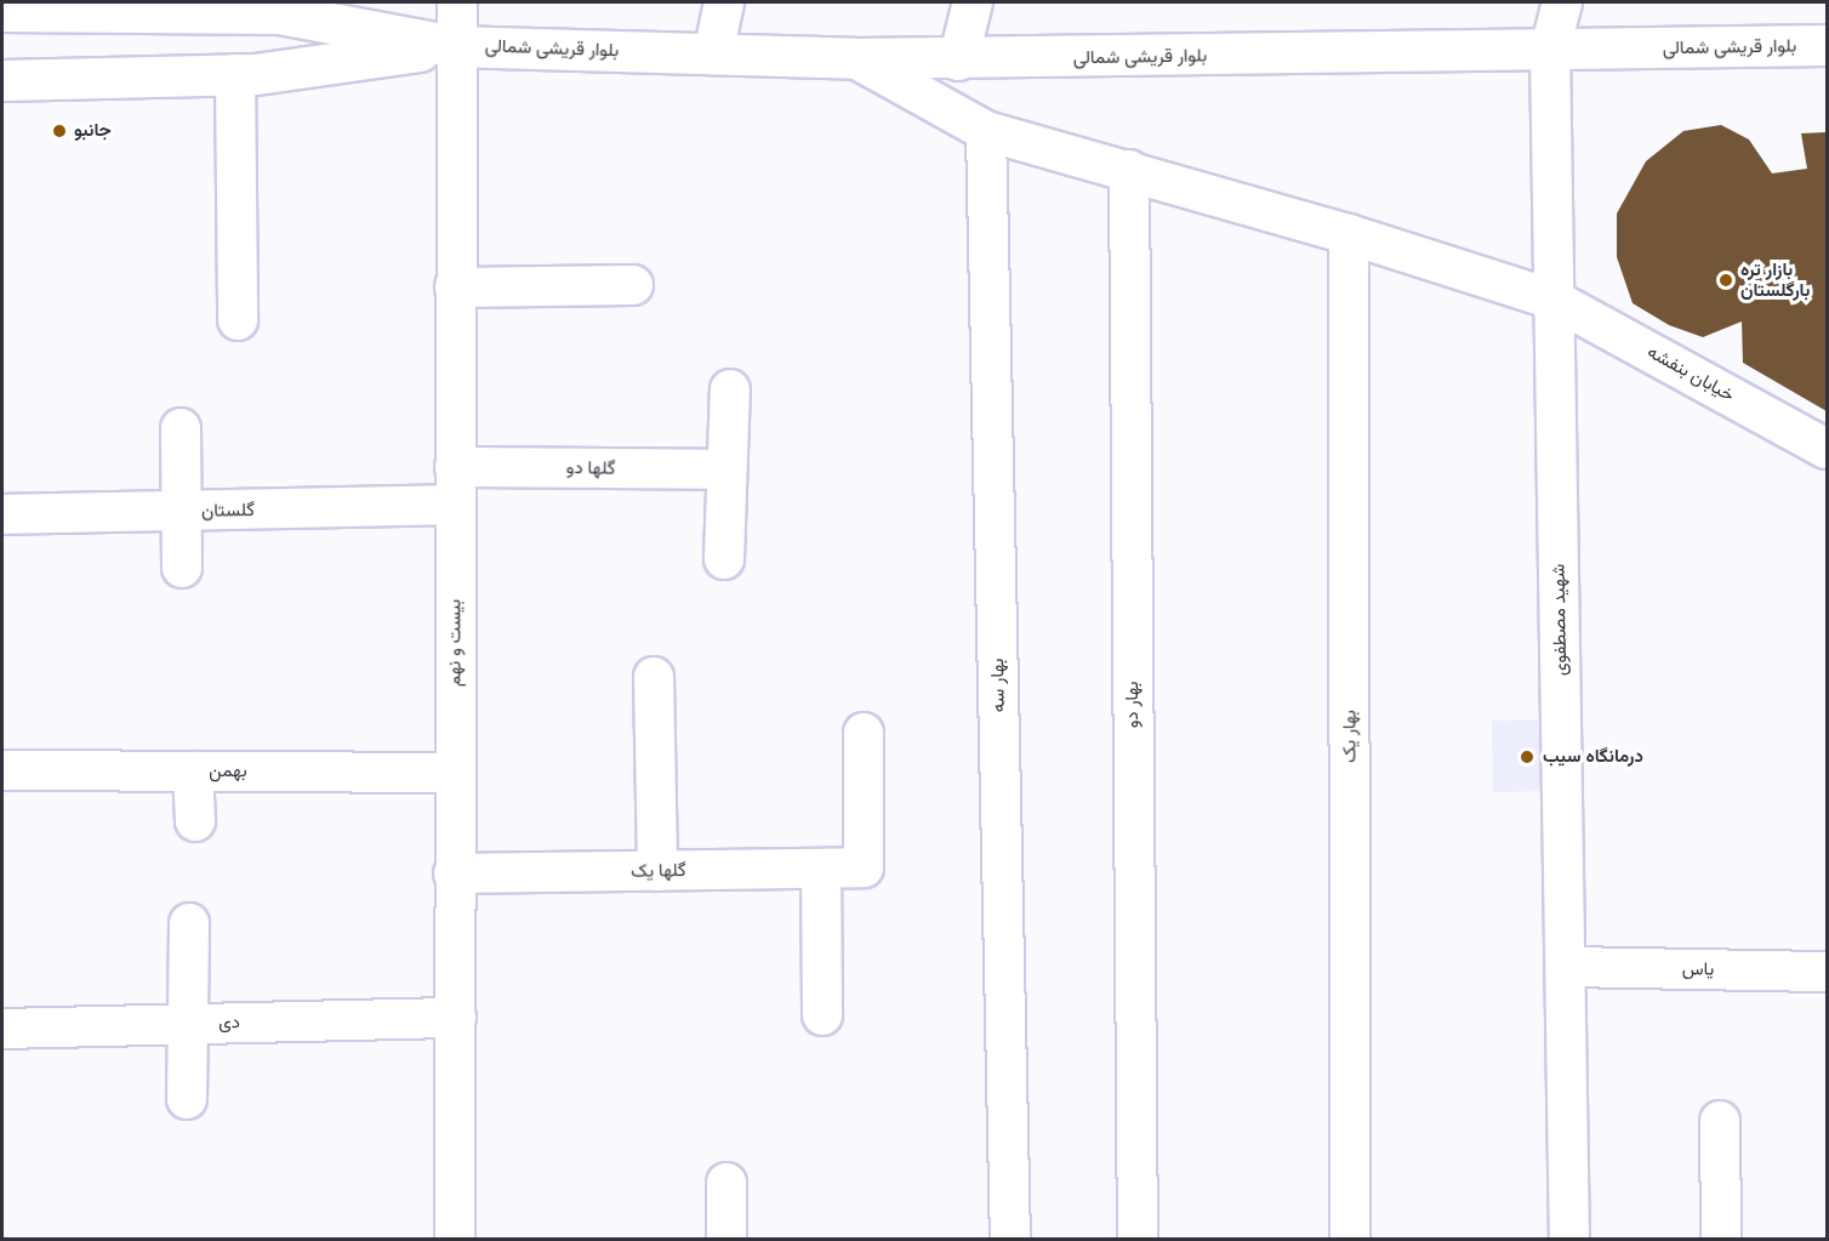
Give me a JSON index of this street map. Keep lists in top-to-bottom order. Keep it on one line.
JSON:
{"streets":{"main road":["بلوار قریشی شمالی"],"street":["خیابان بنفشه","گلها دو","گلستان","شهید مصطفوی","بیست و نهم","بهار سه","بهار دو","بهار یک","بهمن","گلها یک","یاس","دی"]},"crossings":[["بلوار قریشی شمالی","خیابان بنفشه"],["بلوار قریشی شمالی","شهید مصطفوی"],["بلوار قریشی شمالی","بیست و نهم"],["خیابان بنفشه","شهید مصطفوی"],["خیابان بنفشه","بهار سه"],["خیابان بنفشه","بهار دو"],["خیابان بنفشه","بهار یک"],["گلها دو","بیست و نهم"],["گلستان","بیست و نهم"],["شهید مصطفوی","یاس"],["بیست و نهم","بهمن"],["بیست و نهم","گلها یک"],["بیست و نهم","دی"]],"places":["جانبو","بازار تره بارگلستان","درمانگاه سیب"]}
